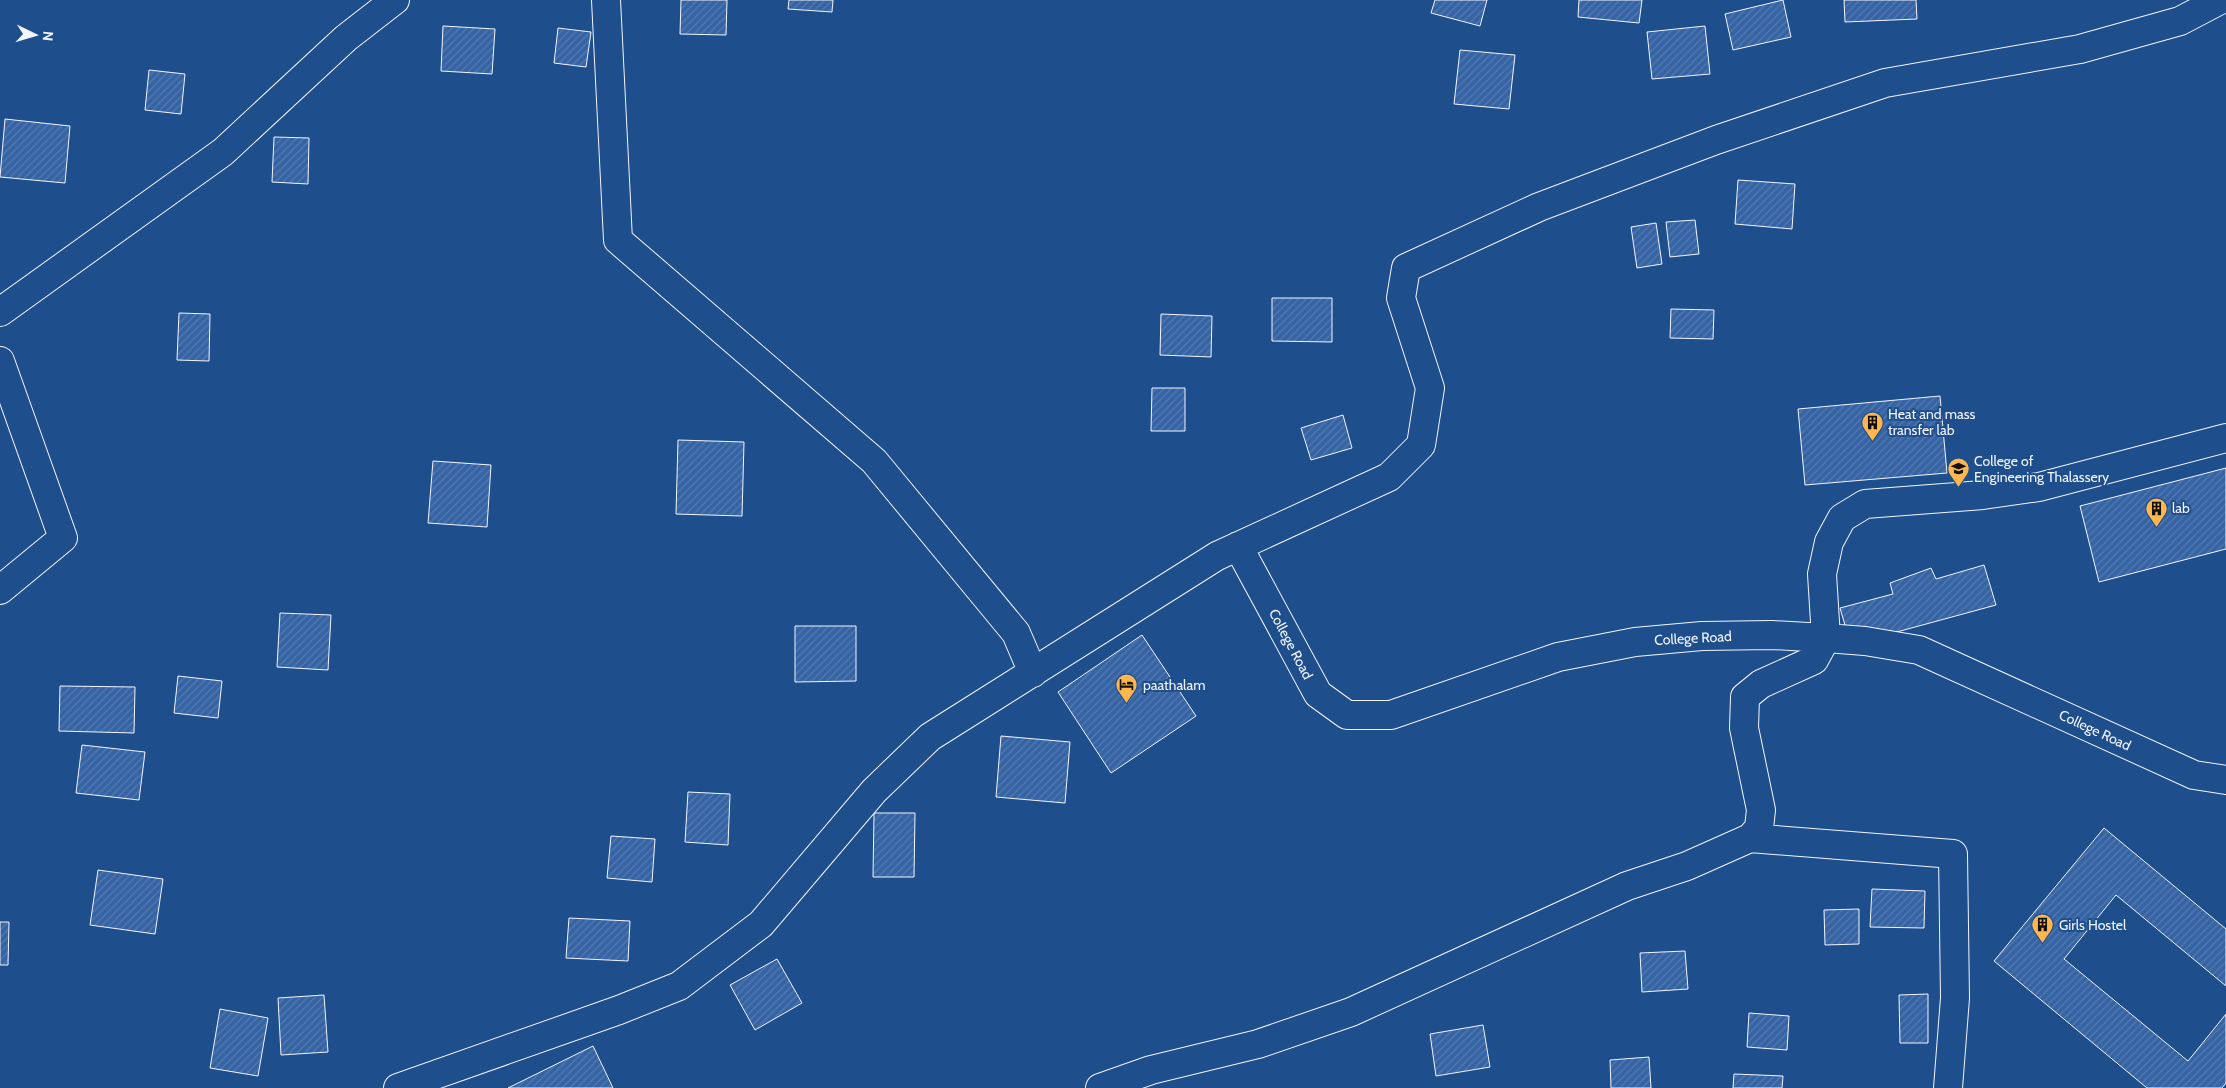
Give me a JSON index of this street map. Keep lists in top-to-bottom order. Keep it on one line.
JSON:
{"streets":{"street":["College Road"]},"places":{"building":["Heat and mass transfer lab","lab","Girls Hostel"],"school or university":["College of Engineering Thalassery"],"hotel":["paathalam"]},"north":"right"}
